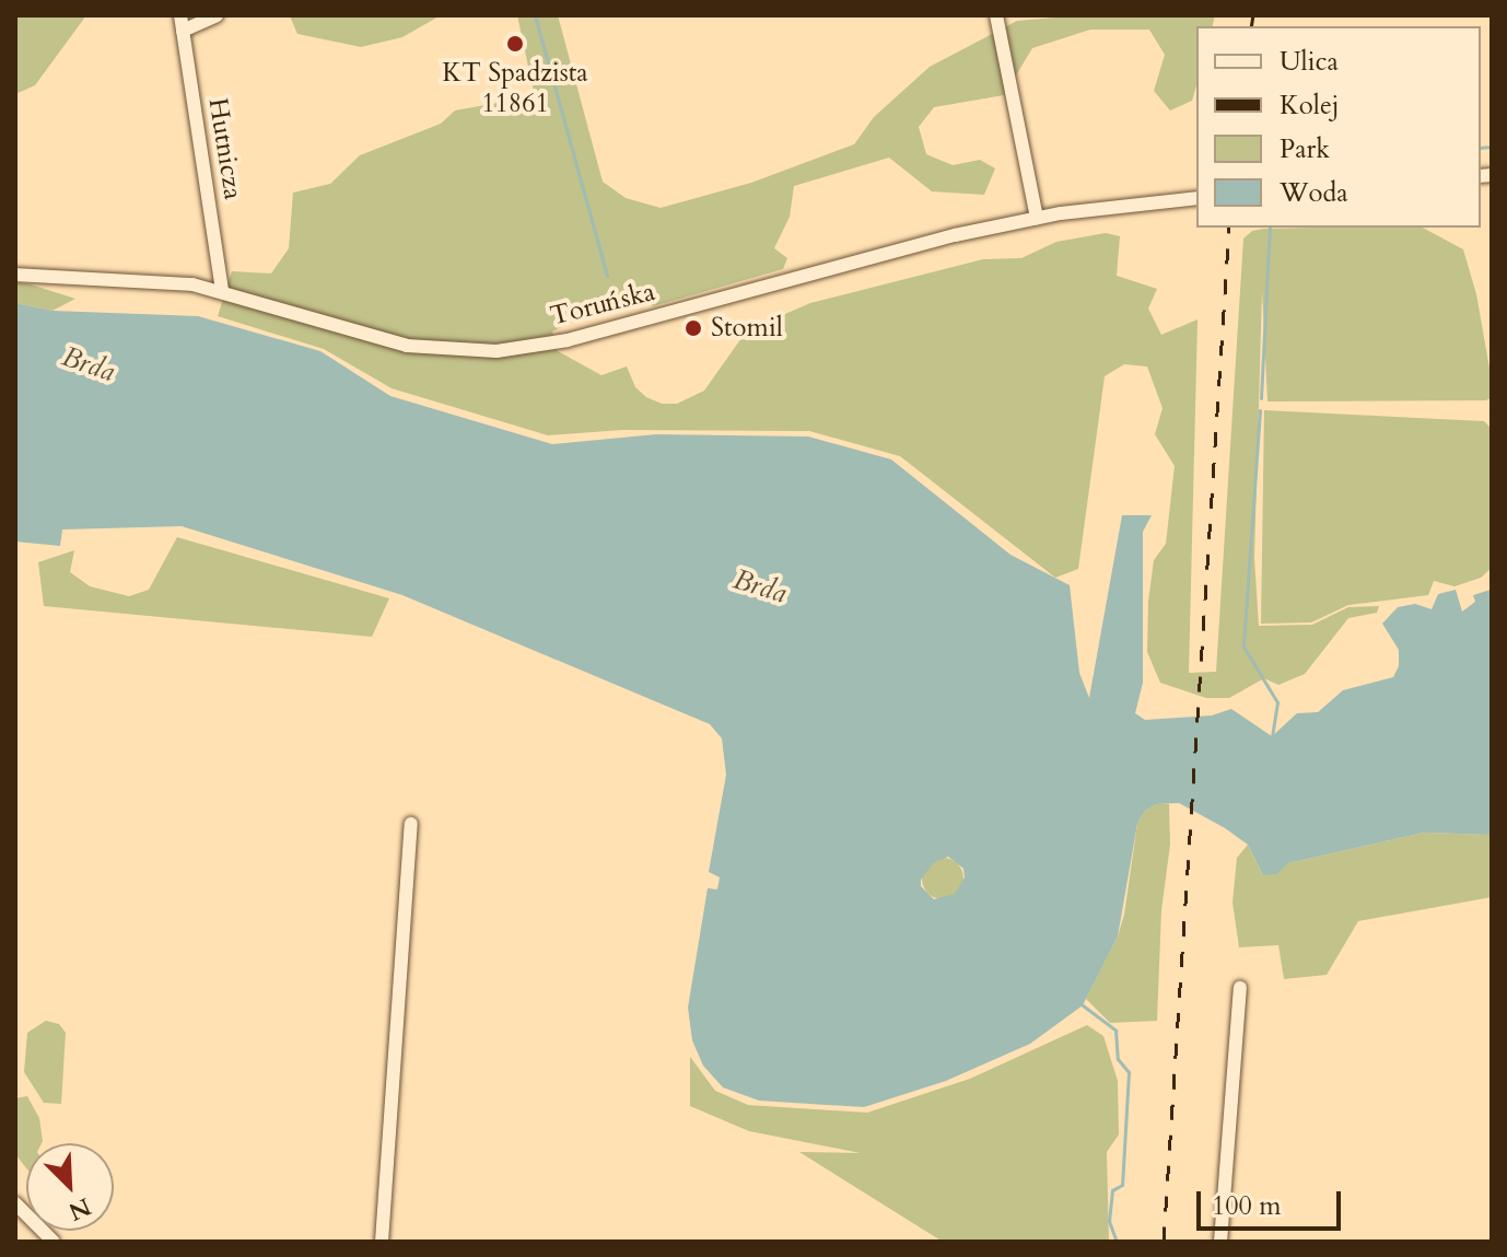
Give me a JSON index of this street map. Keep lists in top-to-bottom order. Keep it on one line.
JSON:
{"streets":{"street":["Hutnicza","Toruńska"]},"crossings":[["Hutnicza","Toruńska"]],"water":["Brda"],"places":["KT Spadzista 11861","Stomil"],"legend":["Ulica","Kolej","Park","Woda"],"scale_bar":"100 m","north":"bottom right"}
